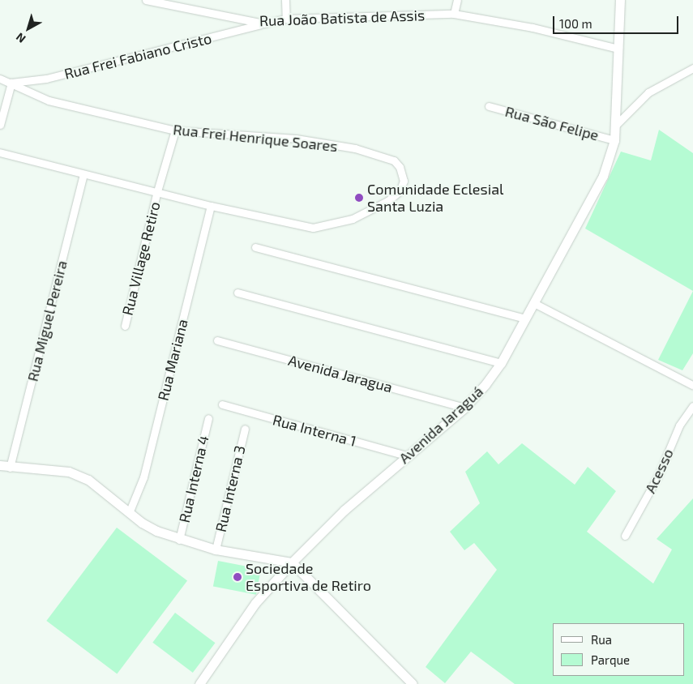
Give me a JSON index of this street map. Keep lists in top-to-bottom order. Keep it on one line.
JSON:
{"streets":{"street":["Rua João Batista de Assis","Rua Frei Fabiano Cristo","Rua São Felipe","Rua Frei Henrique Soares","Rua Village Retiro","Rua Miguel Pereira","Rua Mariana","Avenida Jaragua","Avenida Jaraguá","Rua Interna 1","Acesso","Rua Interna 4","Rua Interna 3"]},"crossings":[["Rua João Batista de Assis","Rua Frei Fabiano Cristo"],["Rua Frei Fabiano Cristo","Rua Frei Henrique Soares"],["Rua São Felipe","Avenida Jaraguá"],["Rua Frei Henrique Soares","Rua Village Retiro"],["Rua Frei Henrique Soares","Rua Miguel Pereira"],["Rua Frei Henrique Soares","Rua Mariana"],["Avenida Jaragua","Avenida Jaraguá"],["Avenida Jaraguá","Rua Interna 1"]],"places":["Comunidade Eclesial Santa Luzia","Sociedade Esportiva de Retiro"],"legend":["Rua","Parque"],"scale_bar":"100 m","north":"bottom left"}
